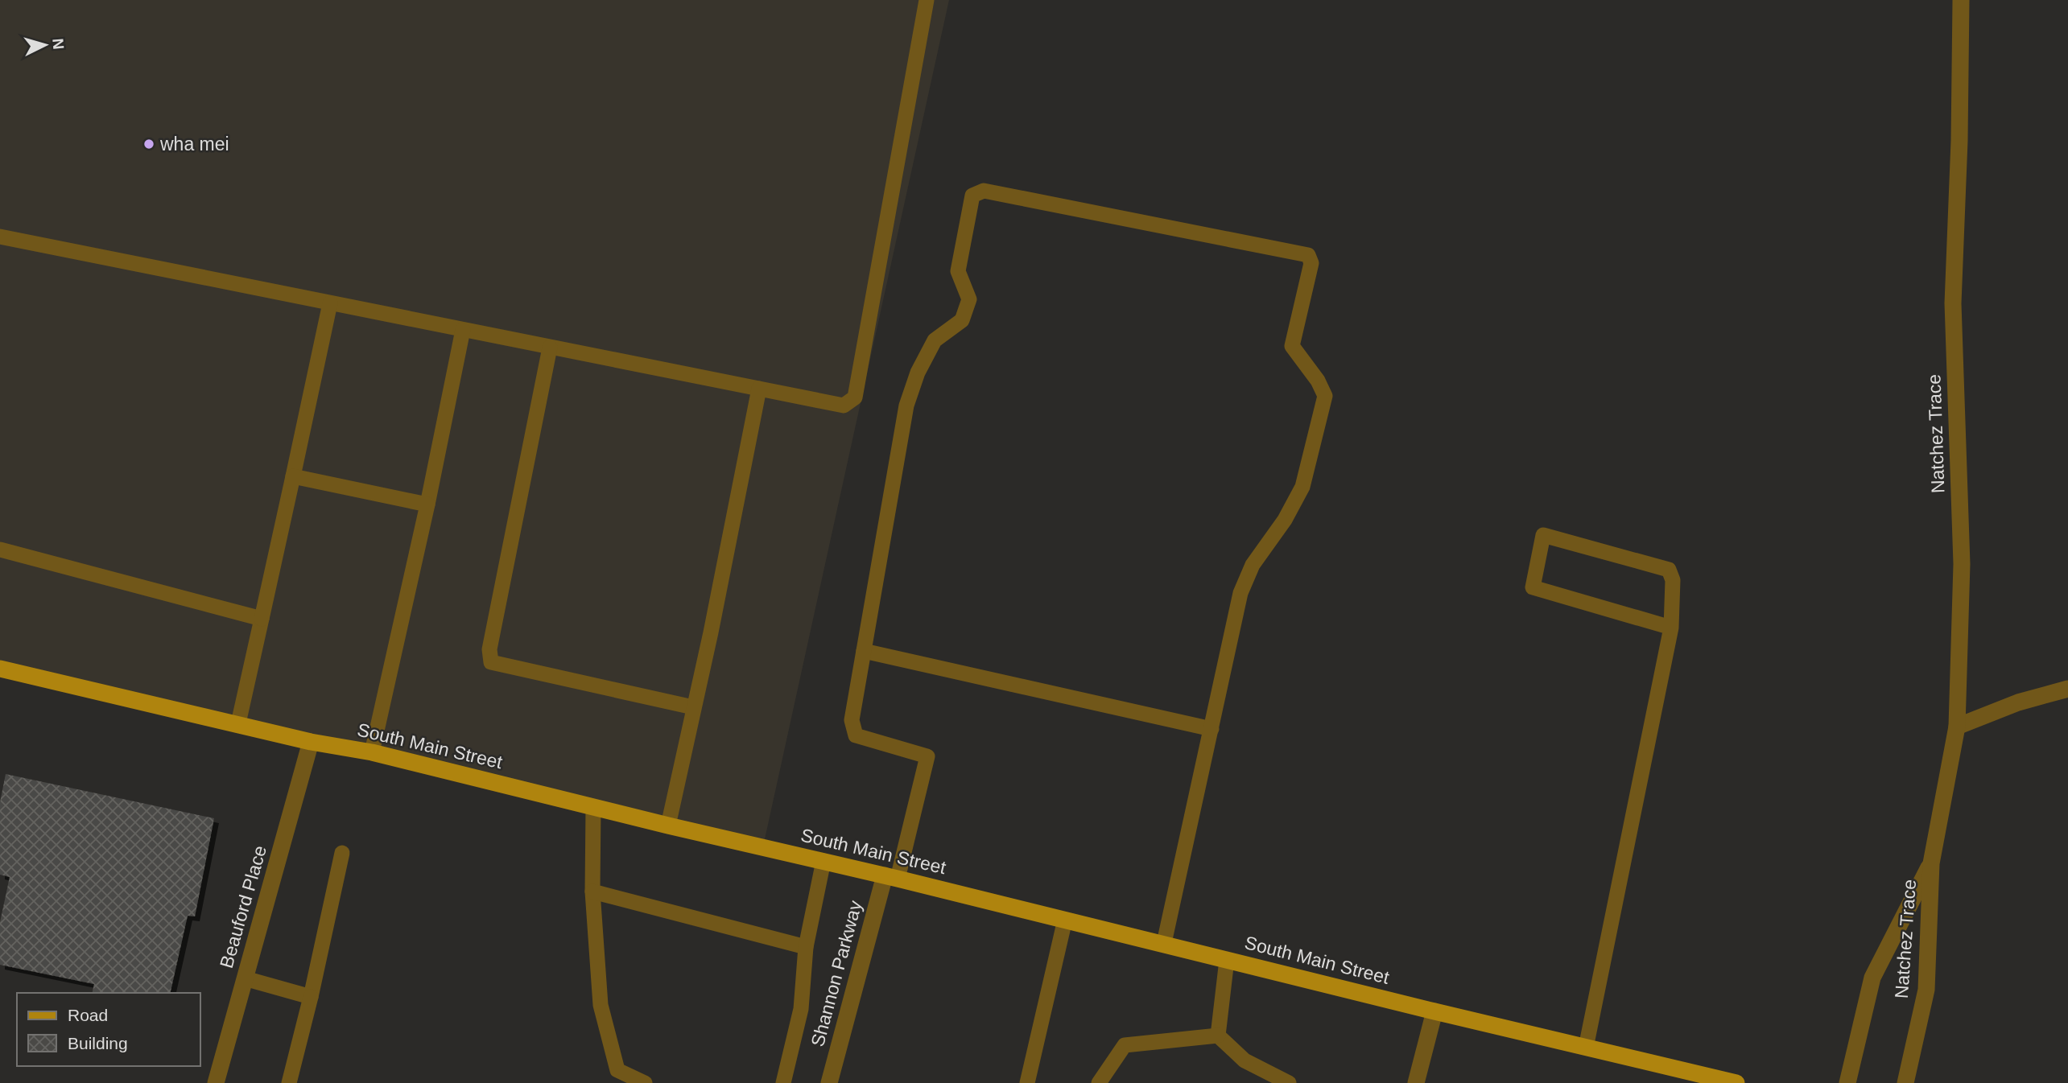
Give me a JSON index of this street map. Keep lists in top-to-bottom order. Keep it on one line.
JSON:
{"streets":{"main road":["South Main Street"],"street":["Natchez Trace","Beauford Place","Shannon Parkway"]},"crossings":[["South Main Street","Beauford Place"],["South Main Street","Shannon Parkway"]],"places":["wha mei"],"legend":["Road","Building"],"north":"right"}
